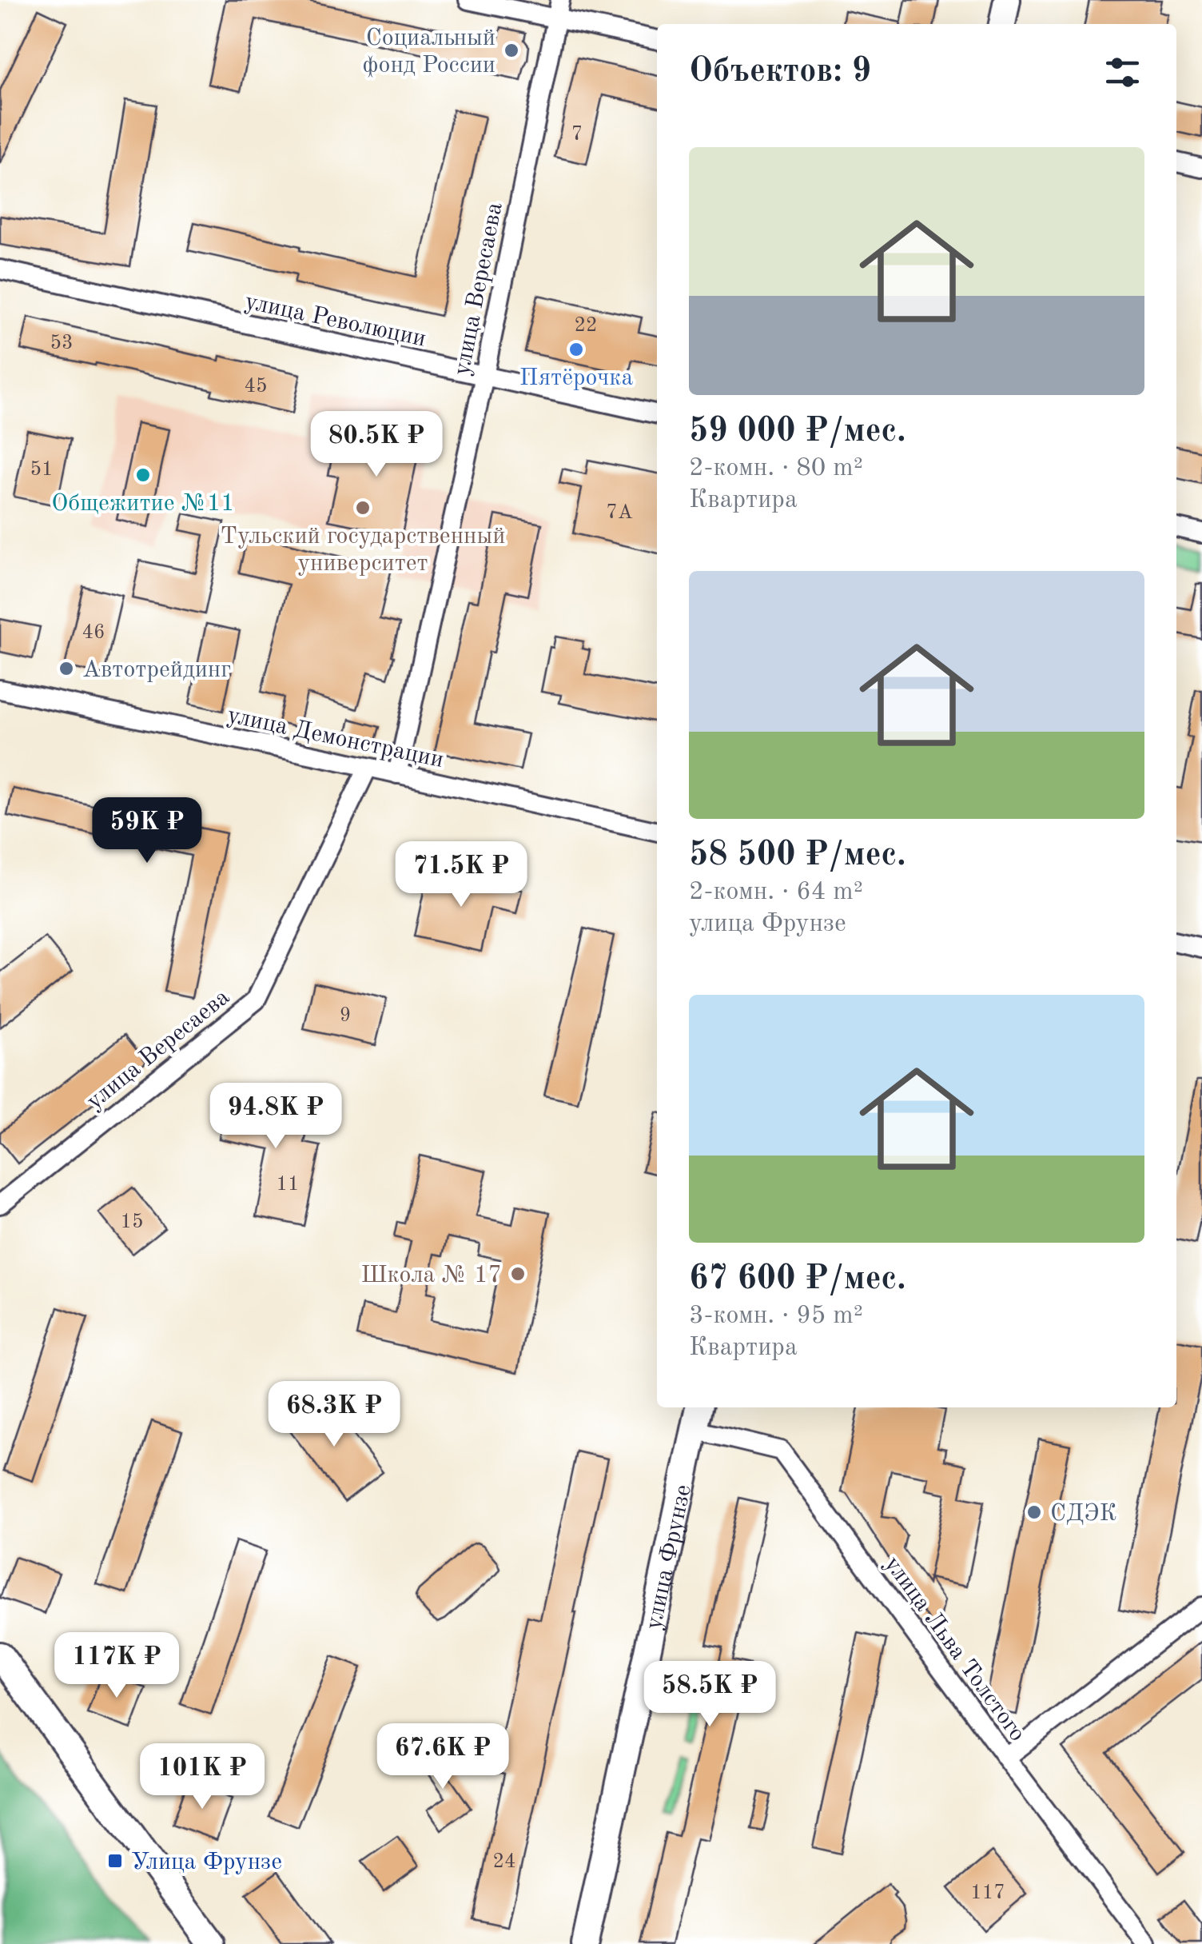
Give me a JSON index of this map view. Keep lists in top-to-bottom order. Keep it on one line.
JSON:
{"streets":{"street":["улица Вересаева","улица Революции","улица Демонстрации","улица Фрунзе","улица Льва Толстого"]},"crossings":[["улица Вересаева","улица Революции"],["улица Вересаева","улица Демонстрации"],["улица Фрунзе","улица Льва Толстого"]],"places":{"other":["Социальный фонд России","Пятёрочка","Общежитие №11","Тульский государственный университет","Автотрейдинг","Школа № 17","СДЭК"],"transit":["Улица Фрунзе"]},"house_numbers":["7","22","53","45","51","7А","46","9","11","15","24","117"],"page":{"heading":"Объектов: 9","list":[{"name":"59 000 ₽/мес.","note":"2-комн. · 80 m² · Квартира"},{"name":"58 500 ₽/мес.","note":"2-комн. · 64 m² · улица Фрунзе"},{"name":"67 600 ₽/мес.","note":"3-комн. · 95 m² · Квартира"}],"price":["80.5K ₽","59K ₽","71.5K ₽","94.8K ₽","68.3K ₽","117K ₽","58.5K ₽","67.6K ₽","101K ₽"]}}
